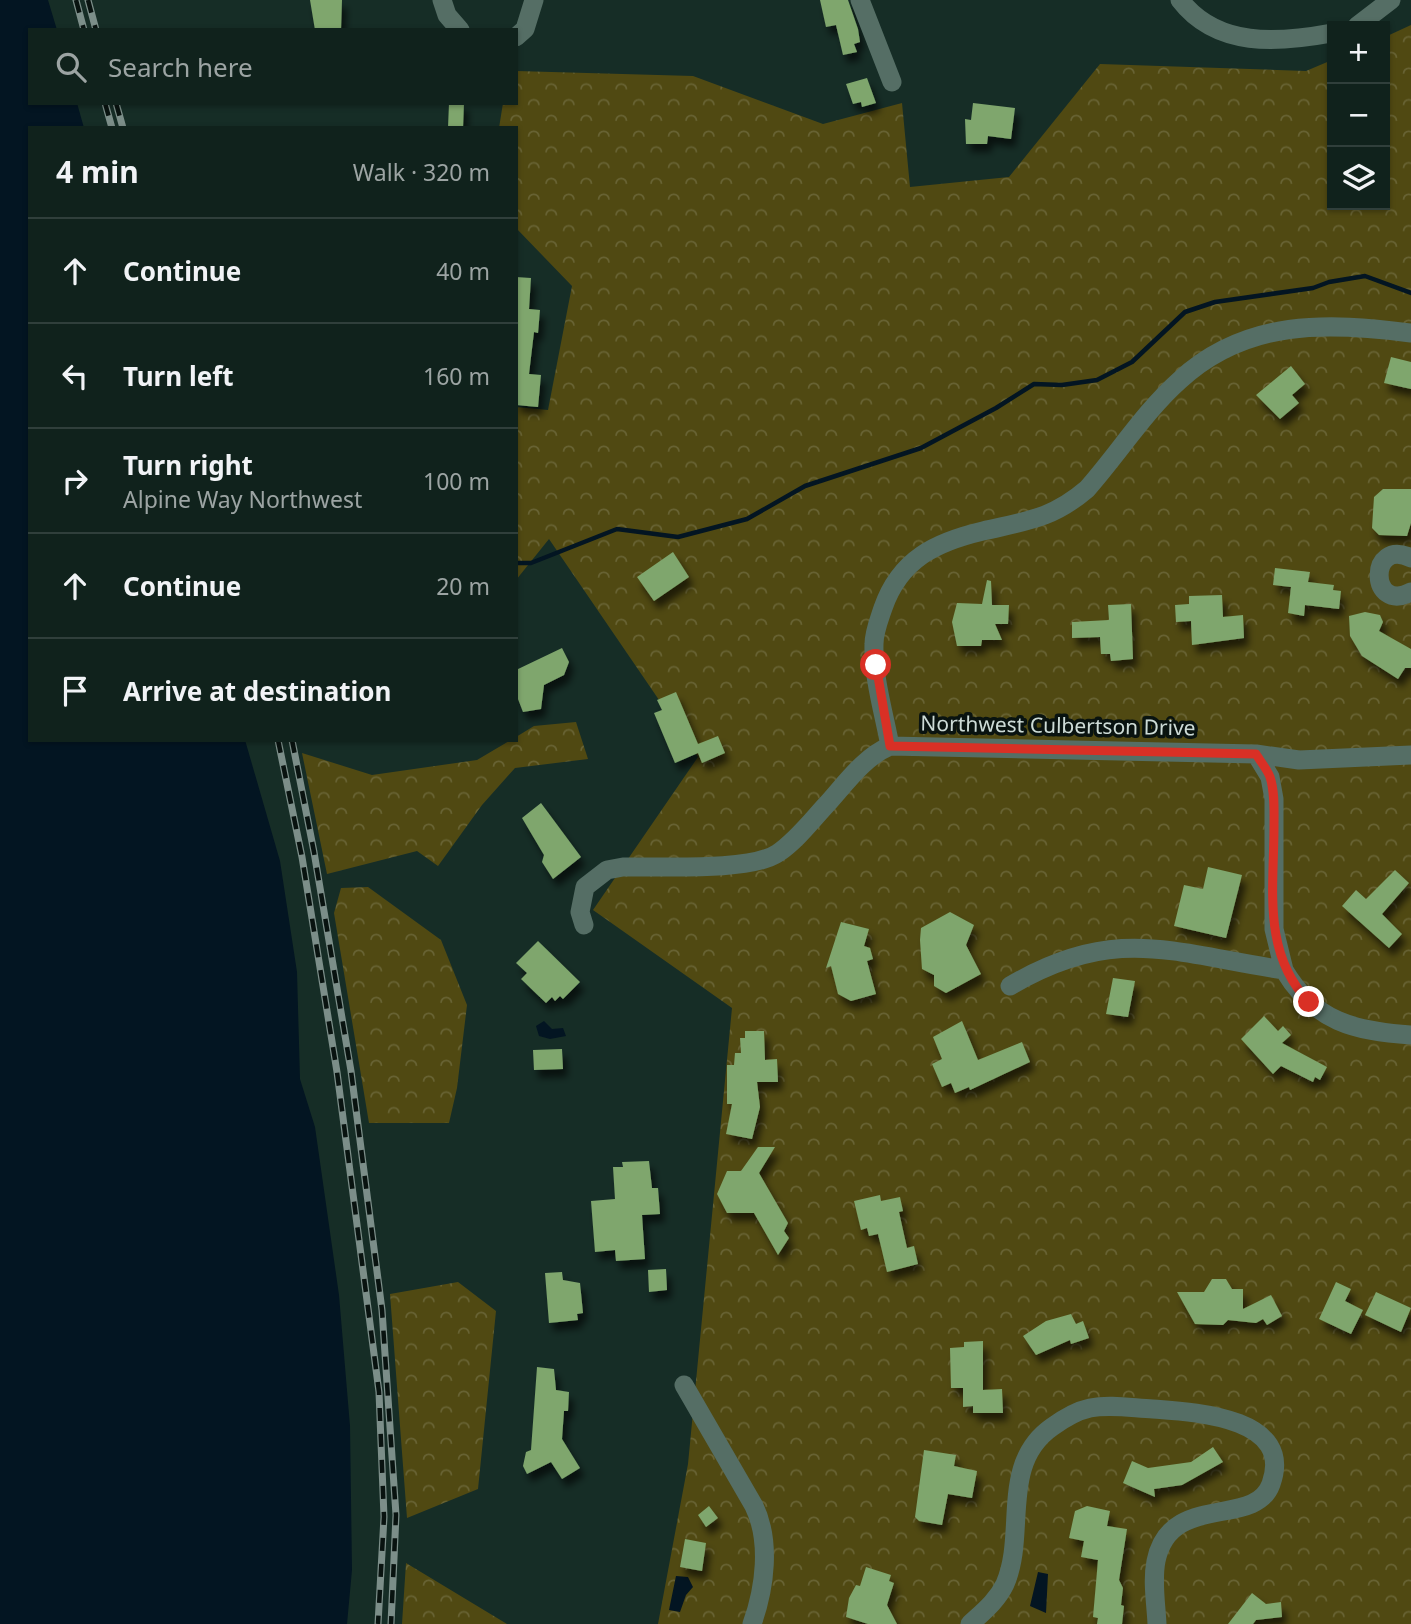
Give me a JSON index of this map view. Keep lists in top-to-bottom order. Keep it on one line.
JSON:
{"streets":{"street":["Northwest Culbertson Drive"]},"page":{"map_buttons":["+","−"],"search":"Search here","heading":["4 min","Walk · 320 m"],"list":[["Continue","40 m"],["Turn left","160 m"],["Turn right","Alpine Way Northwest","100 m"],["Continue","20 m"],"Arrive at destination"]}}
